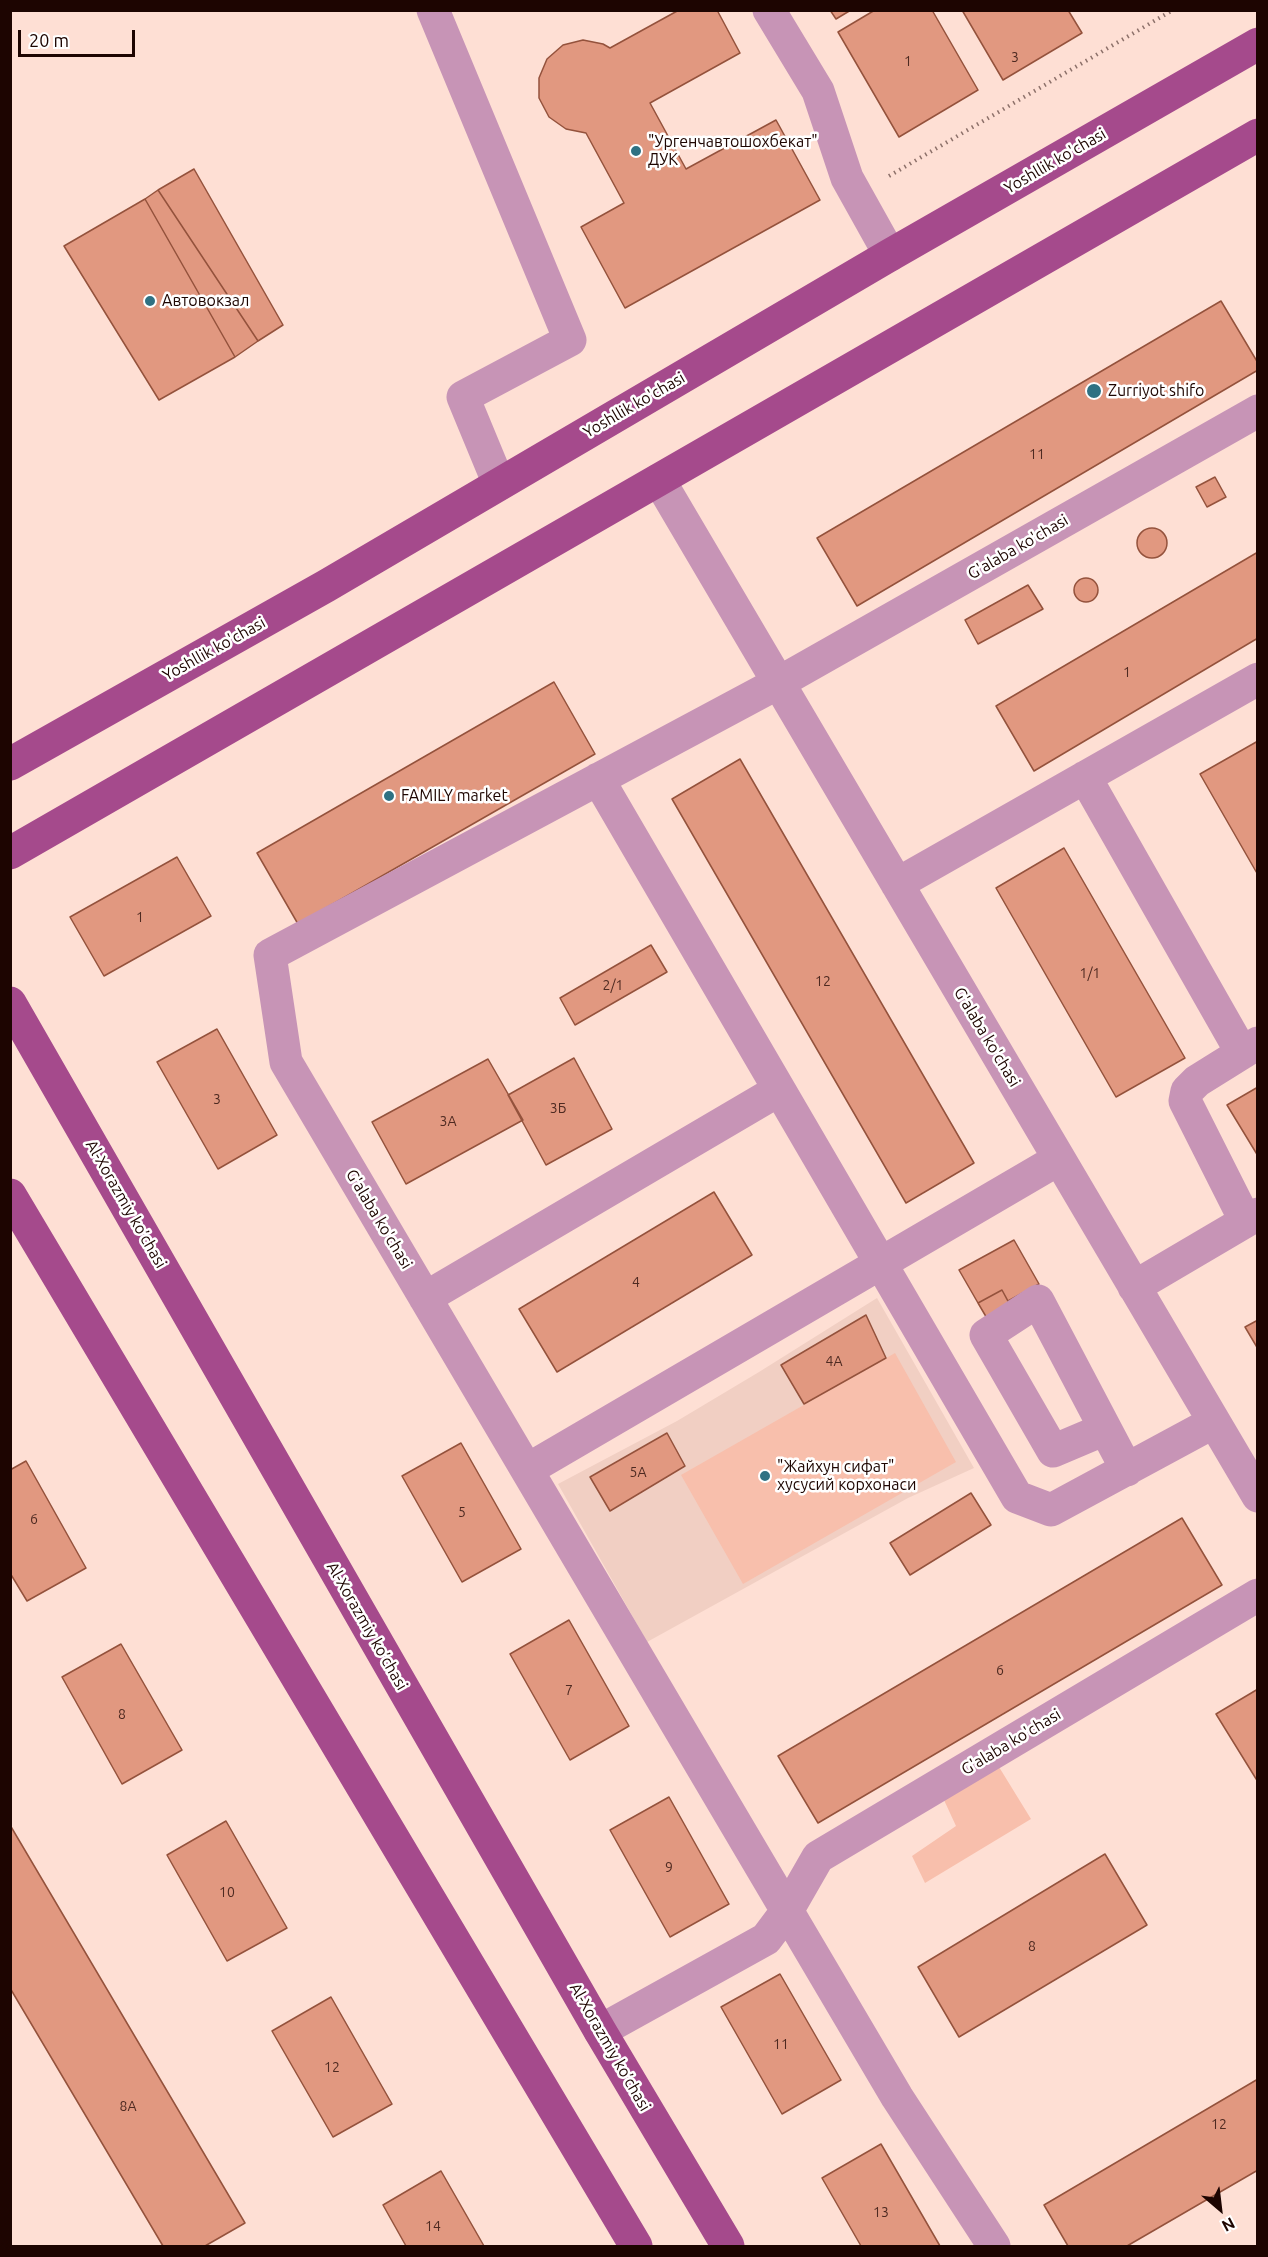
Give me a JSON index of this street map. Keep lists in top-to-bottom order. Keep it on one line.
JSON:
{"streets":{"main road":["Yoshllik ko'chasi","Al-Xorazmiy ko’chasi"],"street":["G'alaba ko'chasi"]},"crossings":[["G'alaba ko'chasi","Al-Xorazmiy ko’chasi"]],"places":["\"Ургенчавтошохбекат\" ДУК","Автовокзал","Zurriyot shifo","FAMILY market","\"Жайхун сифат\" хусусий корхонаси"],"house_numbers":["3","1","11","1","1","1/1","12","2/1","3","3Б","3А","4","4A","5A","5","6","6","7","8","9","10","8","11","12","8А","12","13","14"],"scale_bar":"20 m","north":"bottom right"}
